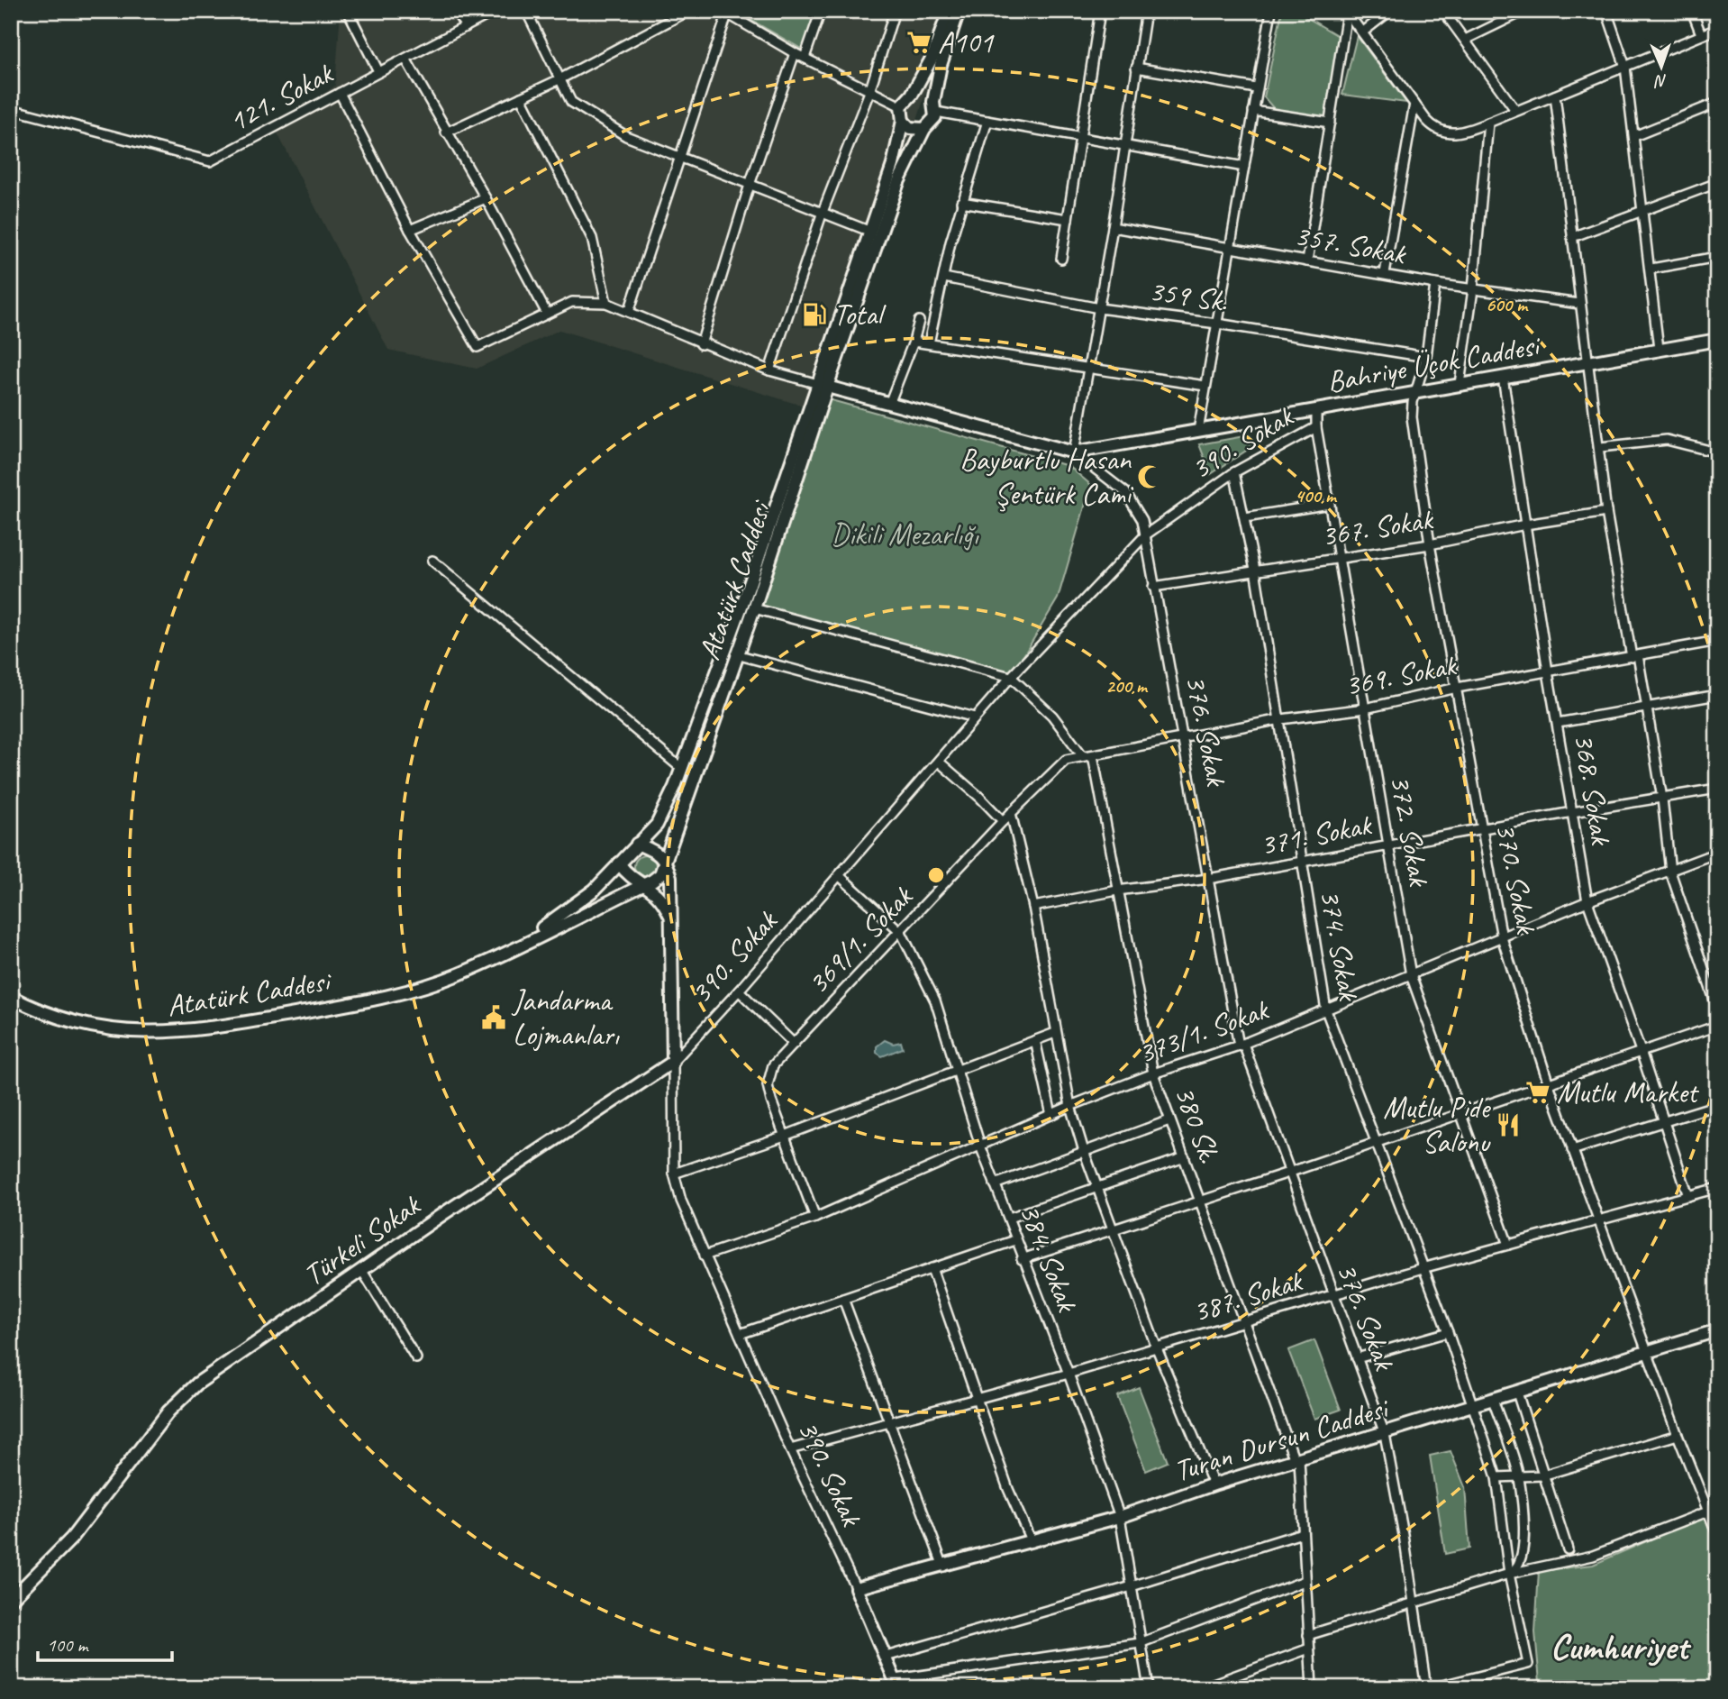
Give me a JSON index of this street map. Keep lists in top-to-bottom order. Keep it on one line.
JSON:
{"streets":{"street":["121. Sokak","357. Sokak","359 Sk.","Bahriye Üçok Caddesi","390. Sokak","367. Sokak","Atatürk Caddesi","369. Sokak","376. Sokak","368. Sokak","372. Sokak","371. Sokak","370. Sokak","369/1. Sokak","374. Sokak","373/1. Sokak","380 Sk.","Türkeli Sokak","384. Sokak","387. Sokak","Turan Dursun Caddesi"]},"crossings":[["357. Sokak","370. Sokak"],["359 Sk.","370. Sokak"],["Bahriye Üçok Caddesi","Atatürk Caddesi"],["Bahriye Üçok Caddesi","376. Sokak"],["Bahriye Üçok Caddesi","368. Sokak"],["Bahriye Üçok Caddesi","372. Sokak"],["Bahriye Üçok Caddesi","370. Sokak"],["390. Sokak","376. Sokak"],["390. Sokak","372. Sokak"],["390. Sokak","374. Sokak"],["390. Sokak","373/1. Sokak"],["390. Sokak","Türkeli Sokak"],["390. Sokak","384. Sokak"],["390. Sokak","387. Sokak"],["390. Sokak","Turan Dursun Caddesi"],["367. Sokak","376. Sokak"],["367. Sokak","368. Sokak"],["367. Sokak","372. Sokak"],["367. Sokak","370. Sokak"],["367. Sokak","374. Sokak"],["369. Sokak","376. Sokak"],["369. Sokak","368. Sokak"],["369. Sokak","372. Sokak"],["369. Sokak","370. Sokak"],["369. Sokak","369/1. Sokak"],["369. Sokak","374. Sokak"],["369. Sokak","380 Sk."],["376. Sokak","371. Sokak"],["376. Sokak","373/1. Sokak"],["376. Sokak","387. Sokak"],["376. Sokak","Turan Dursun Caddesi"],["368. Sokak","371. Sokak"],["368. Sokak","373/1. Sokak"],["368. Sokak","387. Sokak"],["372. Sokak","371. Sokak"],["372. Sokak","373/1. Sokak"],["372. Sokak","387. Sokak"],["371. Sokak","370. Sokak"],["371. Sokak","374. Sokak"],["371. Sokak","380 Sk."],["370. Sokak","373/1. Sokak"],["370. Sokak","387. Sokak"],["370. Sokak","Turan Dursun Caddesi"],["369/1. Sokak","373/1. Sokak"],["369/1. Sokak","380 Sk."],["369/1. Sokak","384. Sokak"],["374. Sokak","373/1. Sokak"],["374. Sokak","387. Sokak"],["374. Sokak","Turan Dursun Caddesi"],["373/1. Sokak","380 Sk."],["373/1. Sokak","384. Sokak"],["380 Sk.","387. Sokak"],["380 Sk.","Turan Dursun Caddesi"],["384. Sokak","387. Sokak"],["384. Sokak","Turan Dursun Caddesi"]],"districts":["Cumhuriyet"],"parks":["Dikili Mezarlığı"],"places":{"supermarket":["A101","Mutlu Market"],"fuel station":["Total"],"mosque":["Bayburtlu Hasan Şentürk Cami"],"public building":["Jandarma Lojmanları"],"restaurant":["Mutlu Pide Salonu"]},"scale_bar":"100 m","north":"bottom","rings":["600 m","400 m","200 m"]}
